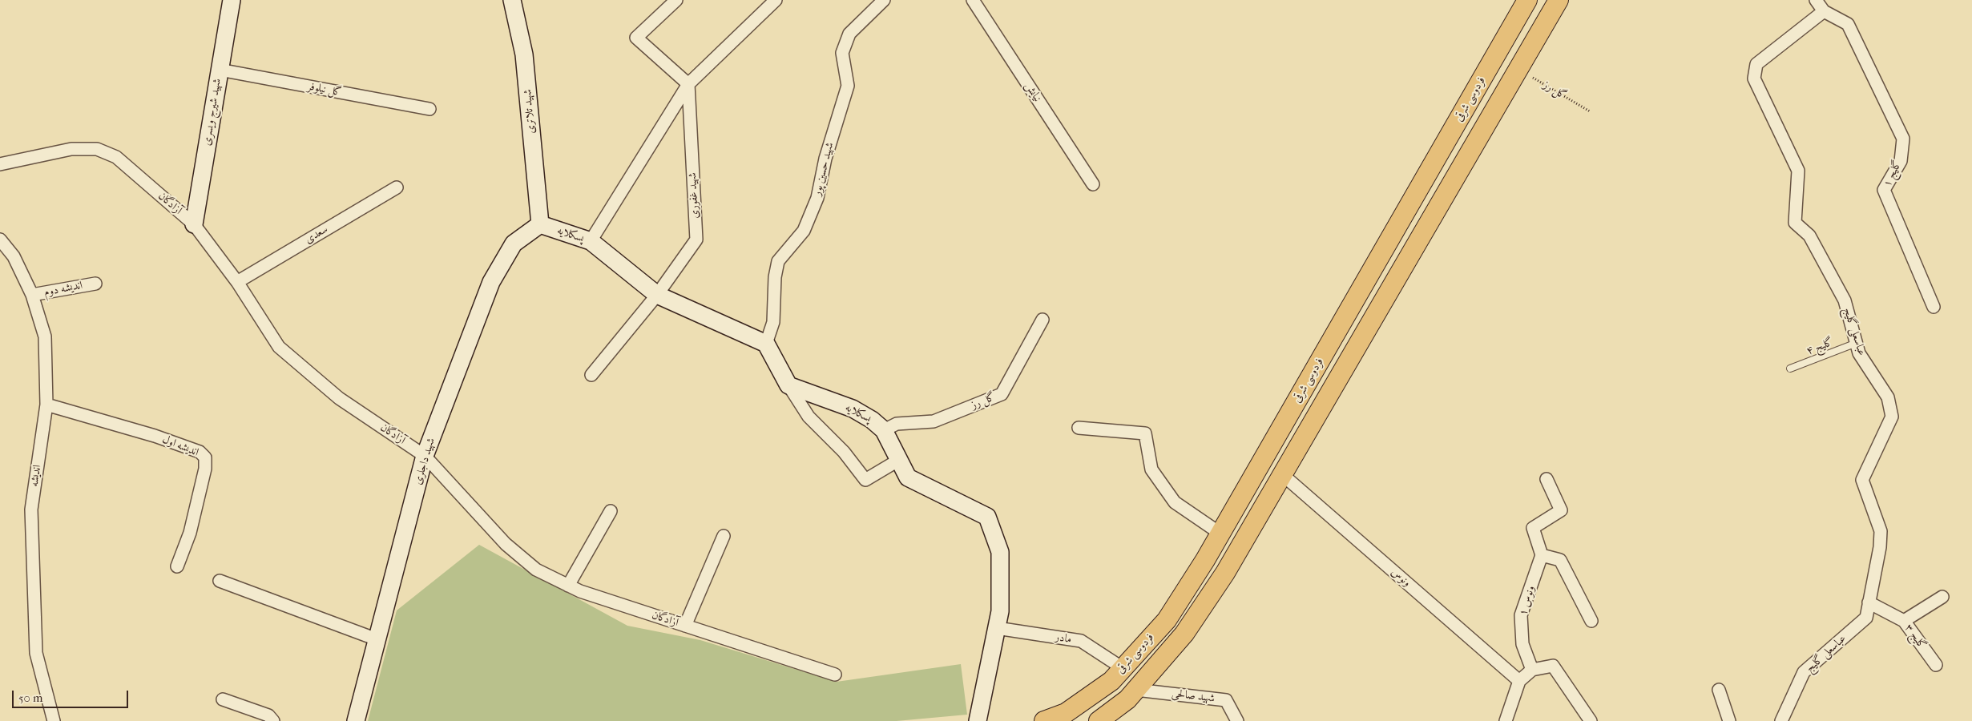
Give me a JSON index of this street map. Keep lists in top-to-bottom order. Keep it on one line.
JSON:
{"streets":{"main road":["فردوسی شرقی"],"street":["گل نیلوفر","گل رز","نیایش","شهید تلاتری","شهید شیرج ویسری","شهید حسین پور","گلیج ۱","شهید غفوری","آزادگان","سعدی","پسکلایه","اندیشه دوم","عباسعلی گلیج","اندیشه اول","شهید داجلری","اندیشه","ونوس","ونوس ۱","گلیج ۳","مادر","شهید صالحی"],"lane":["گلیج ۴"]},"crossings":[["گل نیلوفر","شهید شیرج ویسری"],["گل رز","فردوسی شرقی"],["گل رز","پسکلایه"],["فردوسی شرقی","ونوس"],["فردوسی شرقی","مادر"],["فردوسی شرقی","شهید صالحی"],["شهید تلاتری","پسکلایه"],["شهید تلاتری","شهید داجلری"],["شهید شیرج ویسری","آزادگان"],["شهید حسین پور","پسکلایه"],["گلیج ۱","عباسعلی گلیج"],["شهید غفوری","پسکلایه"],["آزادگان","سعدی"],["آزادگان","شهید داجلری"],["پسکلایه","شهید داجلری"],["پسکلایه","مادر"],["اندیشه دوم","اندیشه"],["عباسعلی گلیج","گلیج ۴"],["عباسعلی گلیج","گلیج ۳"],["اندیشه اول","اندیشه"]],"scale_bar":"50 m"}
